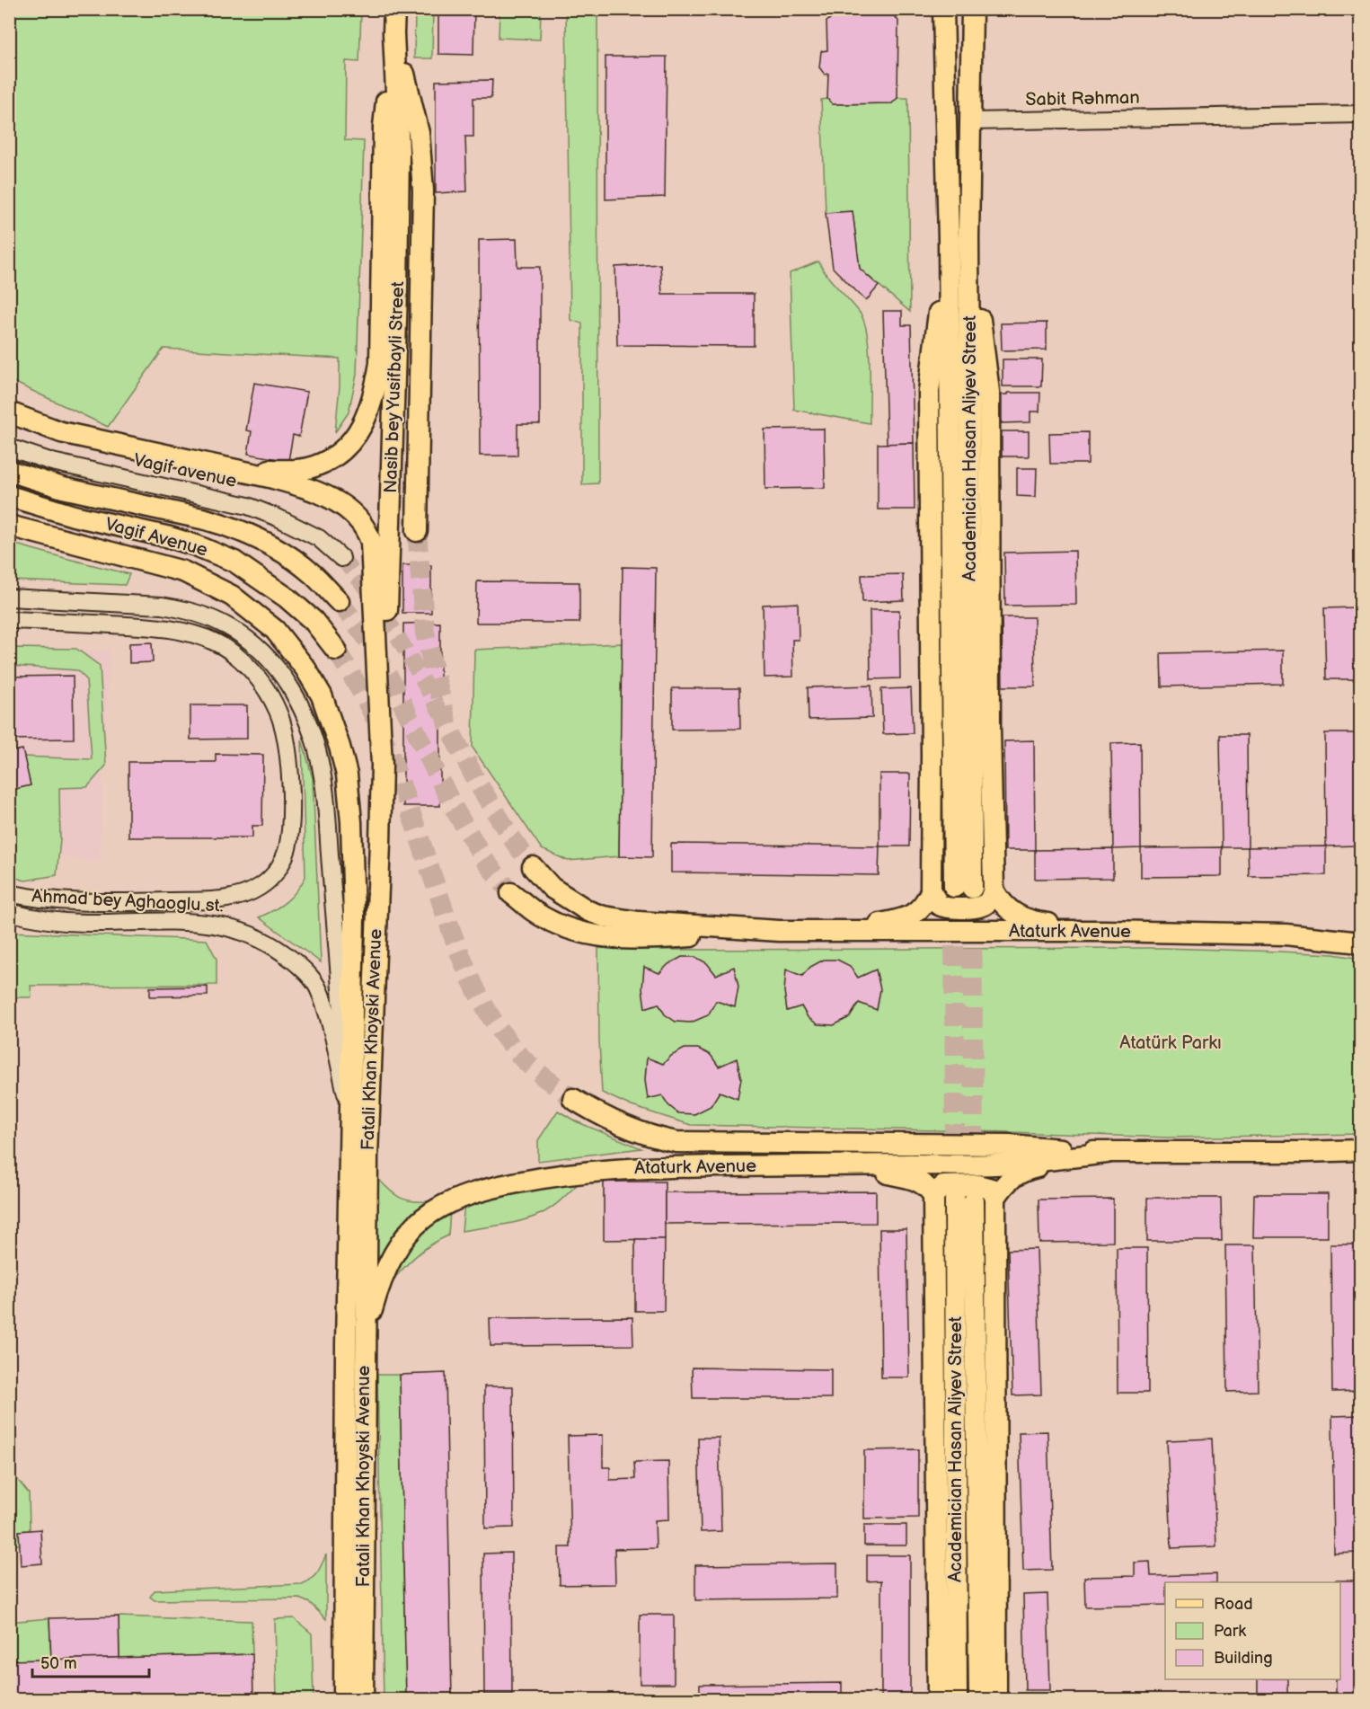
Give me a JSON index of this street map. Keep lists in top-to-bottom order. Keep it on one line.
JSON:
{"streets":{"main road":["Nasib bey Yusifbayli Street","Academician Hasan Aliyev Street","Vagif Avenue","Ataturk Avenue","Fatali Khan Khoyski Avenue"],"street":["Sabit Rəhman","Vagif avenue","Ahmad bey Aghaoglu st."]},"crossings":[["Sabit Rəhman","Academician Hasan Aliyev Street"],["Nasib bey Yusifbayli Street","Fatali Khan Khoyski Avenue"],["Vagif Avenue","Fatali Khan Khoyski Avenue"],["Ahmad bey Aghaoglu st.","Fatali Khan Khoyski Avenue"],["Ataturk Avenue","Fatali Khan Khoyski Avenue"]],"parks":["Atatürk Parkı"],"legend":["Road","Park","Building"],"scale_bar":"50 m"}
